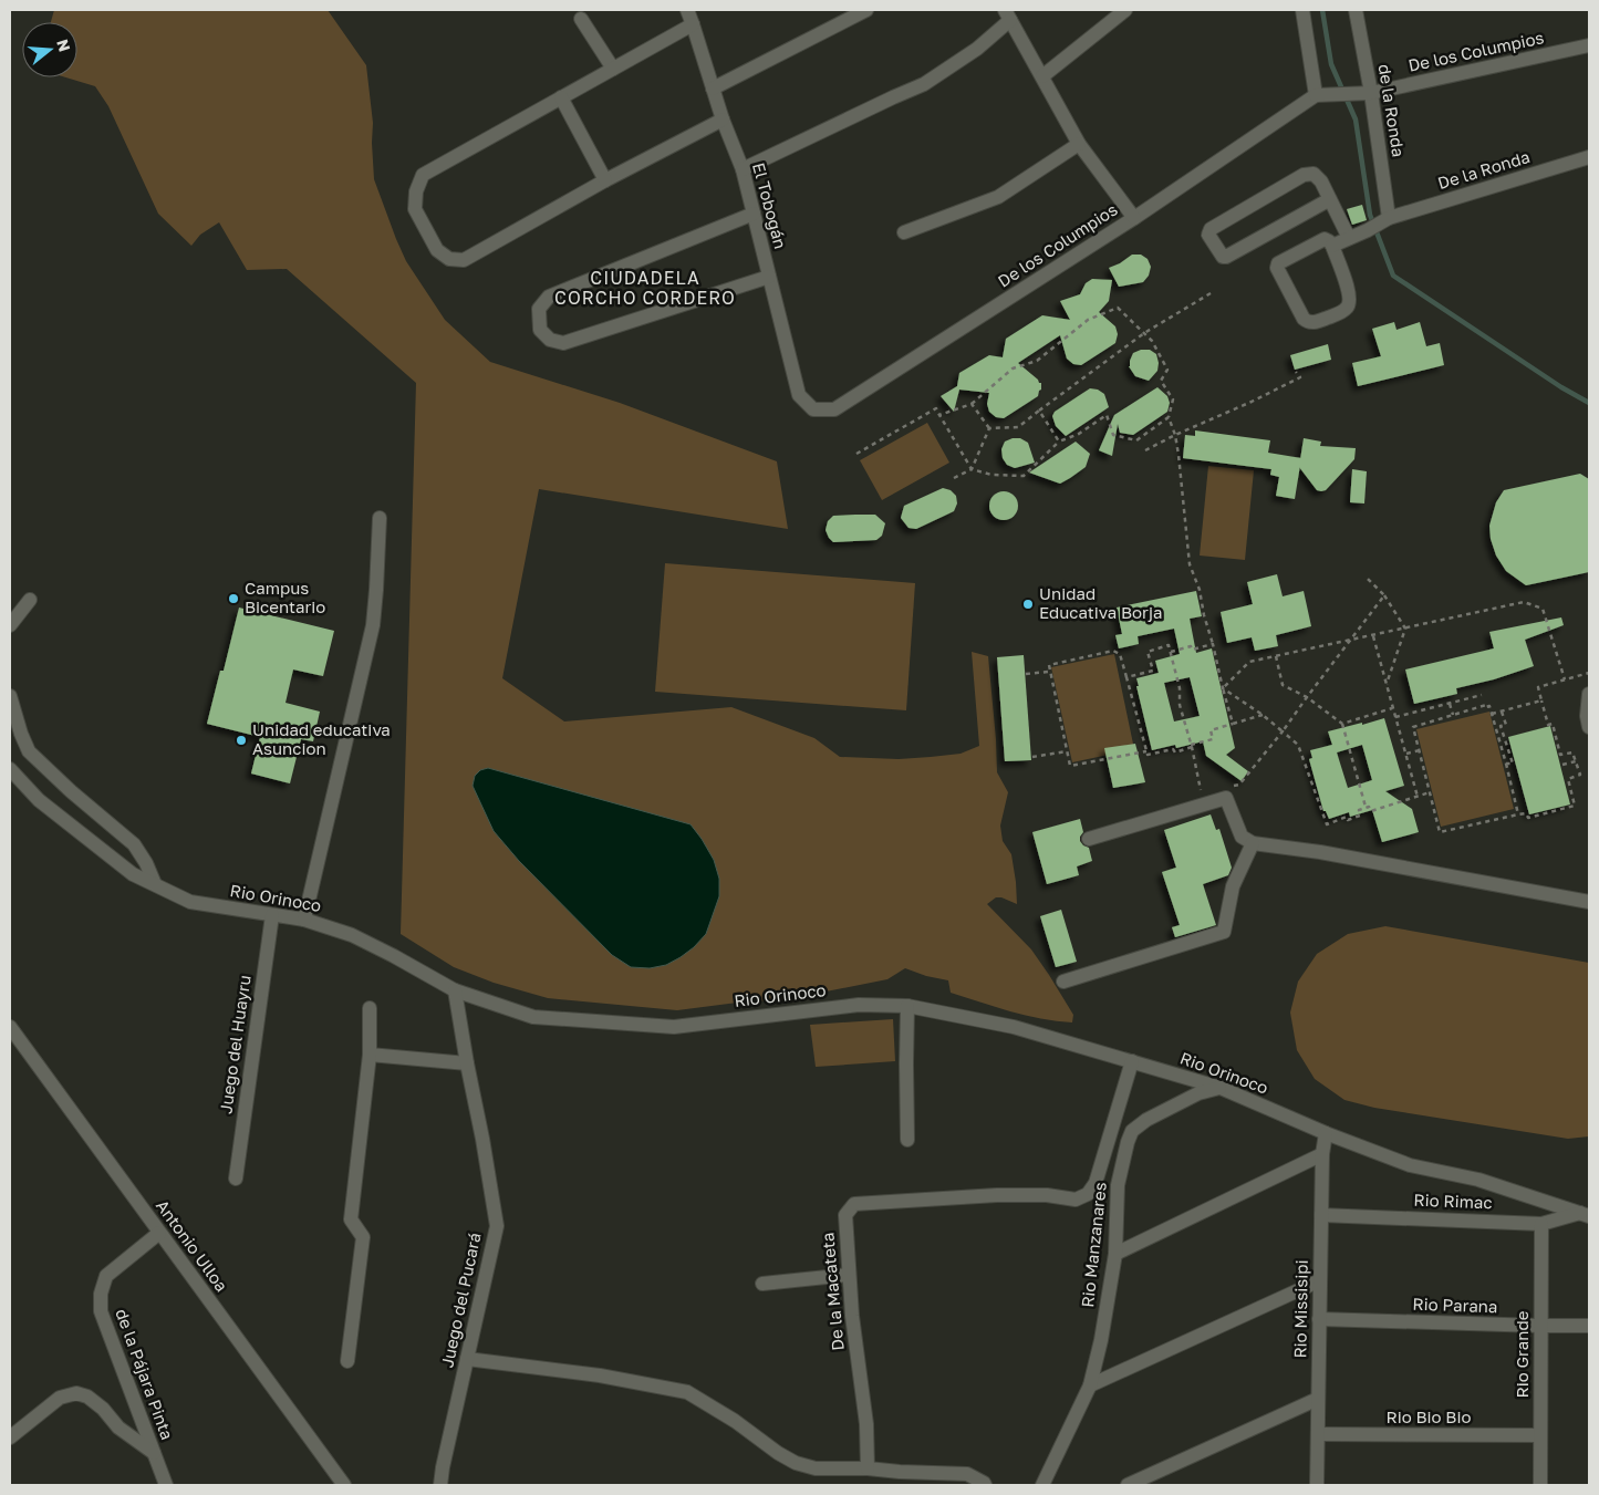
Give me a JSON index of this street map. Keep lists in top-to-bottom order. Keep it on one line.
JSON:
{"streets":{"street":["De los Columpios","de la Ronda","De la Ronda","El Tobogán","Rio Orinoco","Juego del Huayru","Rio Rimac","Rio Manzanares","Antonio Ulloa","De la Macateta","Juego del Pucará","Rio Parana","Rio Missisipi","Rio Grande","de la Pájara Pinta","Rio Bio Bio"]},"crossings":[["De los Columpios","de la Ronda"],["De los Columpios","El Tobogán"],["de la Ronda","De la Ronda"],["Rio Orinoco","Juego del Huayru"],["Rio Orinoco","Rio Rimac"],["Rio Orinoco","Rio Manzanares"],["Rio Orinoco","Juego del Pucará"],["Rio Orinoco","Rio Missisipi"],["Rio Rimac","Rio Missisipi"],["Rio Rimac","Rio Grande"],["Rio Manzanares","De la Macateta"],["Antonio Ulloa","de la Pájara Pinta"],["Rio Parana","Rio Missisipi"],["Rio Parana","Rio Grande"],["Rio Missisipi","Rio Bio Bio"],["Rio Grande","Rio Bio Bio"]],"districts":["CIUDADELA CORCHO CORDERO"],"places":["Campus Bicentario","Unidad Educativa Borja","Unidad educativa Asuncion"],"north":"right"}
